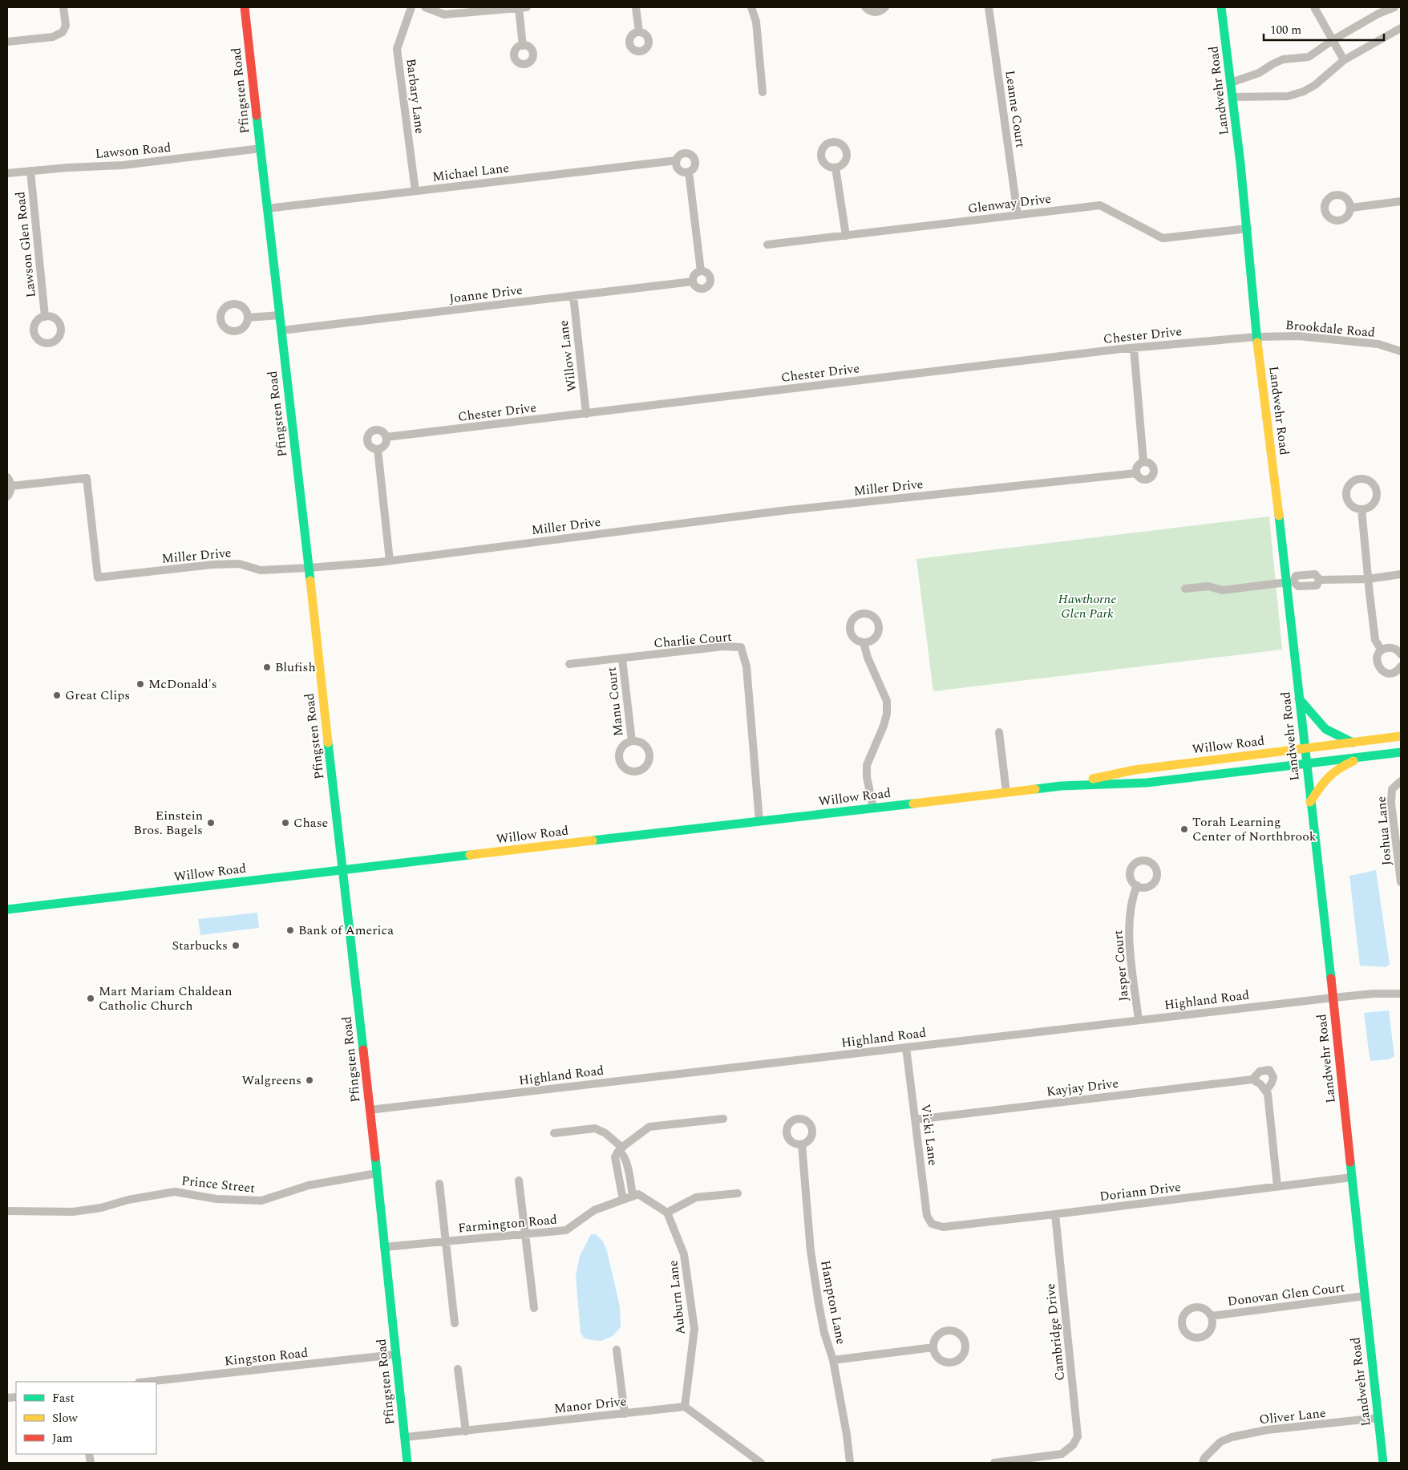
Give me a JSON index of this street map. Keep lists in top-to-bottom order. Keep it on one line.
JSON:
{"streets":{"main road":["Pfingsten Road","Landwehr Road","Willow Road"],"street":["Barbary Lane","Leanne Court","Lawson Road","Michael Lane","Glenway Drive","Lawson Glen Road","Joanne Drive","Brookdale Road","Chester Drive","Willow Lane","Miller Drive","Charlie Court","Manu Court","Joshua Lane","Jasper Court","Highland Road","Kayjay Drive","Vicki Lane","Prince Street","Doriann Drive","Farmington Road","Donovan Glen Court","Auburn Lane","Hampton Lane","Cambridge Drive","Kingston Road","Manor Drive","Oliver Lane"]},"crossings":[["Pfingsten Road","Lawson Road"],["Pfingsten Road","Michael Lane"],["Pfingsten Road","Joanne Drive"],["Pfingsten Road","Miller Drive"],["Pfingsten Road","Willow Road"],["Pfingsten Road","Highland Road"],["Pfingsten Road","Prince Street"],["Pfingsten Road","Farmington Road"],["Pfingsten Road","Kingston Road"],["Pfingsten Road","Manor Drive"],["Landwehr Road","Glenway Drive"],["Landwehr Road","Brookdale Road"],["Landwehr Road","Chester Drive"],["Landwehr Road","Willow Road"],["Landwehr Road","Highland Road"],["Landwehr Road","Doriann Drive"],["Landwehr Road","Donovan Glen Court"],["Landwehr Road","Oliver Lane"],["Barbary Lane","Michael Lane"],["Leanne Court","Glenway Drive"],["Lawson Road","Lawson Glen Road"],["Joanne Drive","Willow Lane"],["Brookdale Road","Chester Drive"],["Chester Drive","Willow Lane"],["Charlie Court","Manu Court"],["Charlie Court","Willow Road"],["Jasper Court","Highland Road"],["Highland Road","Vicki Lane"],["Kayjay Drive","Vicki Lane"],["Vicki Lane","Doriann Drive"],["Doriann Drive","Cambridge Drive"],["Auburn Lane","Manor Drive"]],"parks":["Hawthorne Glen Park"],"places":["Blufish","McDonald's","Great Clips","Einstein Bros. Bagels","Chase","Torah Learning Center of Northbrook","Bank of America","Starbucks","Mart Mariam Chaldean Catholic Church","Walgreens"],"legend":["Fast","Slow","Jam"],"scale_bar":"100 m"}
